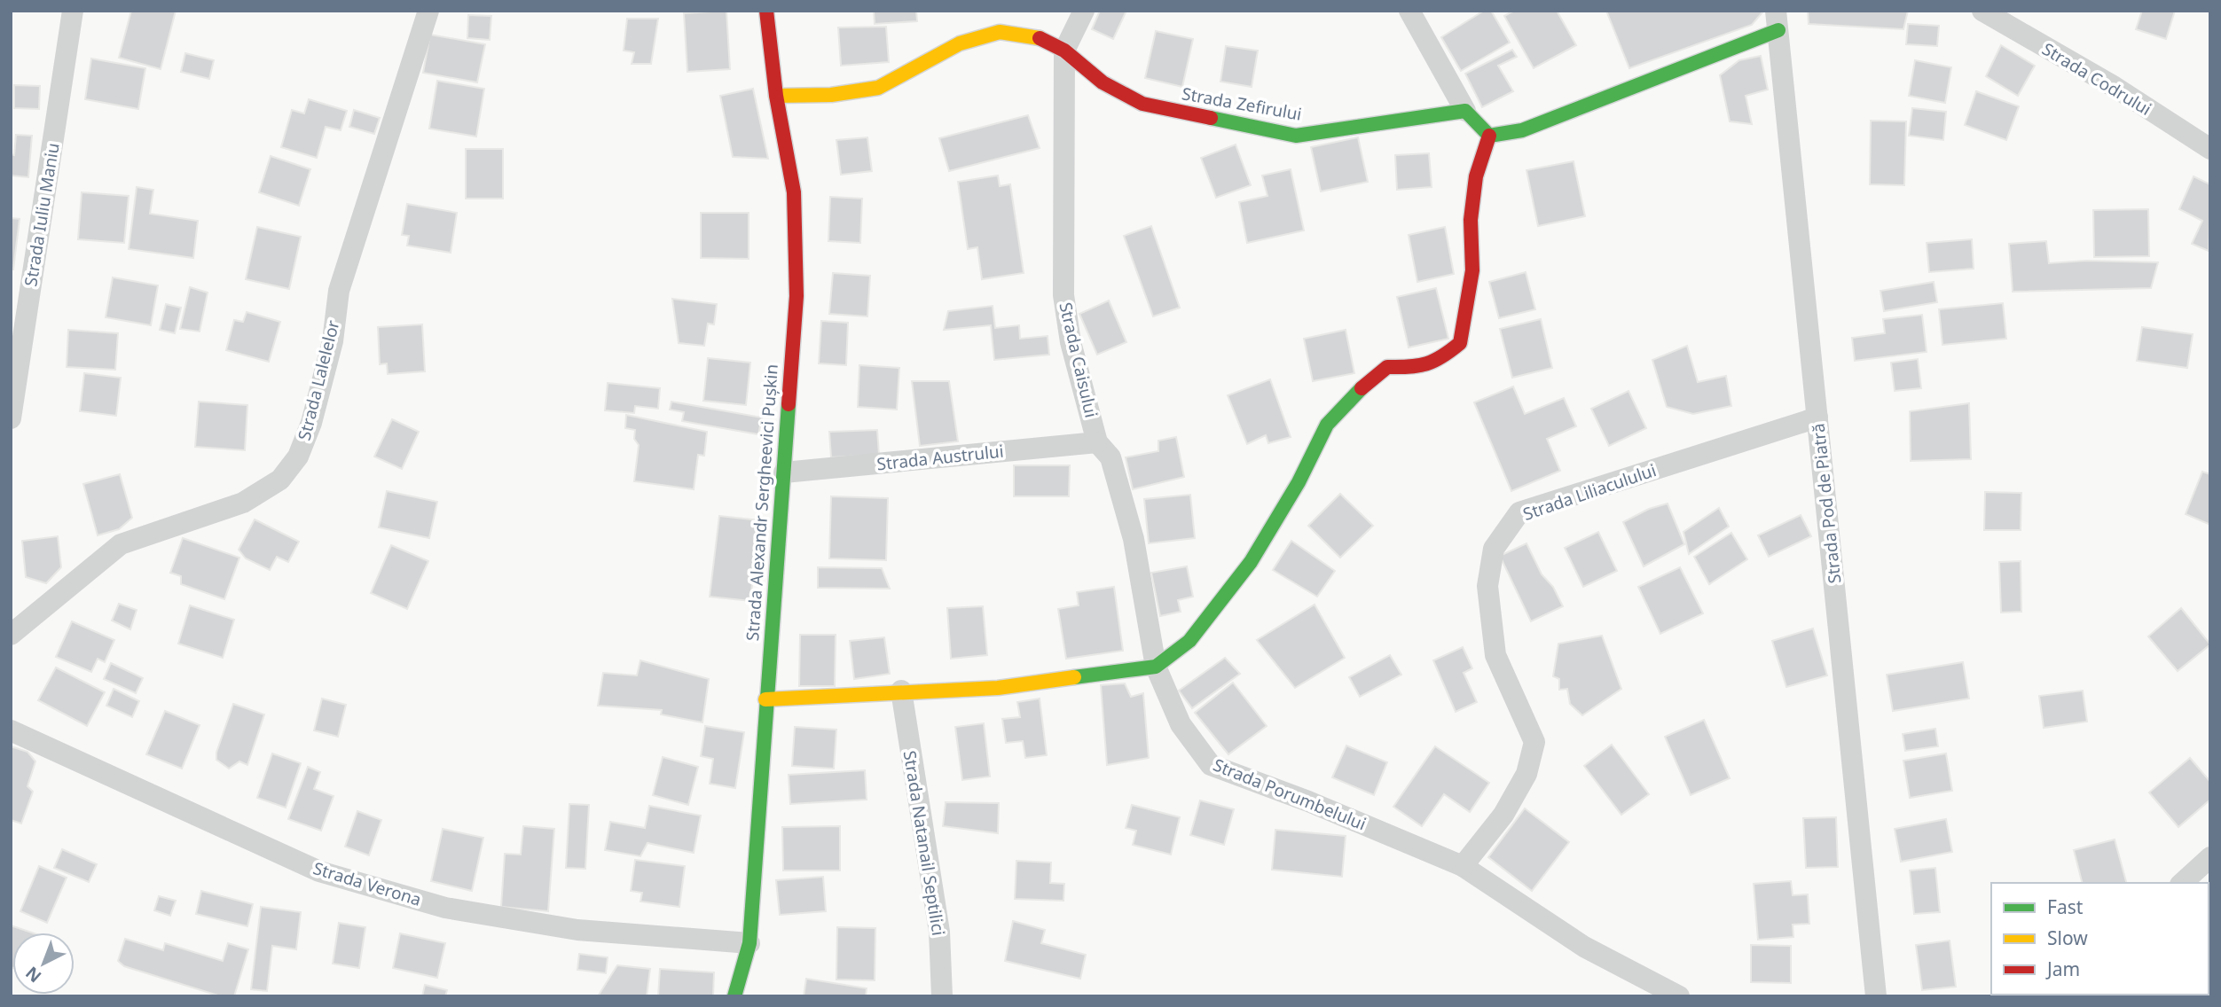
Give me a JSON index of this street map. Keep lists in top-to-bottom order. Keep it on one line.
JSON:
{"streets":{"street":["Strada Codrului","Strada Zefirului","Strada Iuliu Maniu","Strada Caisului","Strada Lalelelor","Strada Austrului","Strada Liliaculului","Strada Alexandr Sergheevici Pușkin","Strada Pod de Piatră","Strada Porumbelului","Strada Natanail Septilici","Strada Verona"]},"crossings":[["Strada Zefirului","Strada Caisului"],["Strada Zefirului","Strada Alexandr Sergheevici Pușkin"],["Strada Caisului","Strada Austrului"],["Strada Caisului","Strada Porumbelului"],["Strada Austrului","Strada Alexandr Sergheevici Pușkin"],["Strada Liliaculului","Strada Pod de Piatră"],["Strada Liliaculului","Strada Porumbelului"],["Strada Alexandr Sergheevici Pușkin","Strada Verona"]],"legend":["Fast","Slow","Jam"],"north":"bottom left"}
